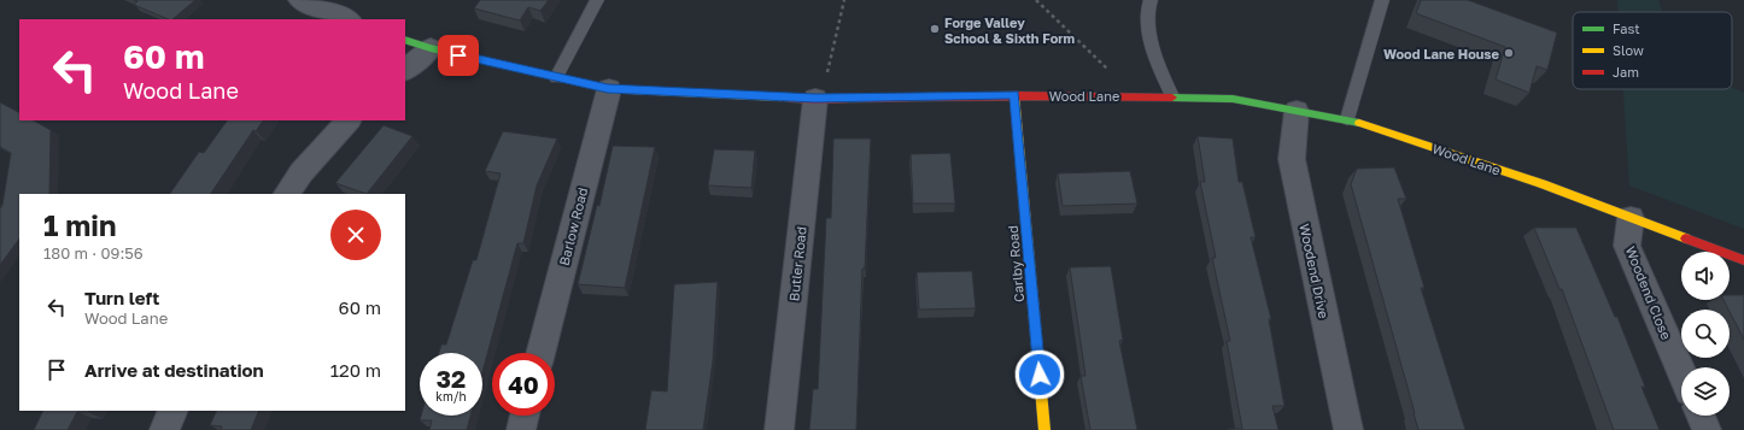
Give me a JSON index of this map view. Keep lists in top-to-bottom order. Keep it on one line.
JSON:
{"streets":{"street":["Wood Lane","Barlow Road","Butler Road","Carlby Road","Woodend Drive","Woodend Close"]},"crossings":[["Wood Lane","Barlow Road"],["Wood Lane","Butler Road"],["Wood Lane","Carlby Road"],["Wood Lane","Woodend Drive"],["Wood Lane","Woodend Close"]],"places":["Forge Valley School & Sixth Form","Wood Lane House"],"legend":["Fast","Slow","Jam"],"page":{"turn":["60 m","Wood Lane"],"heading":["1 min","180 m · 09:56"],"list":[{"name":"Turn left","note":"Wood Lane","value":"60 m"},{"name":"Arrive at destination","value":"120 m"}],"speed":"32 km/h","limit":"40"}}
